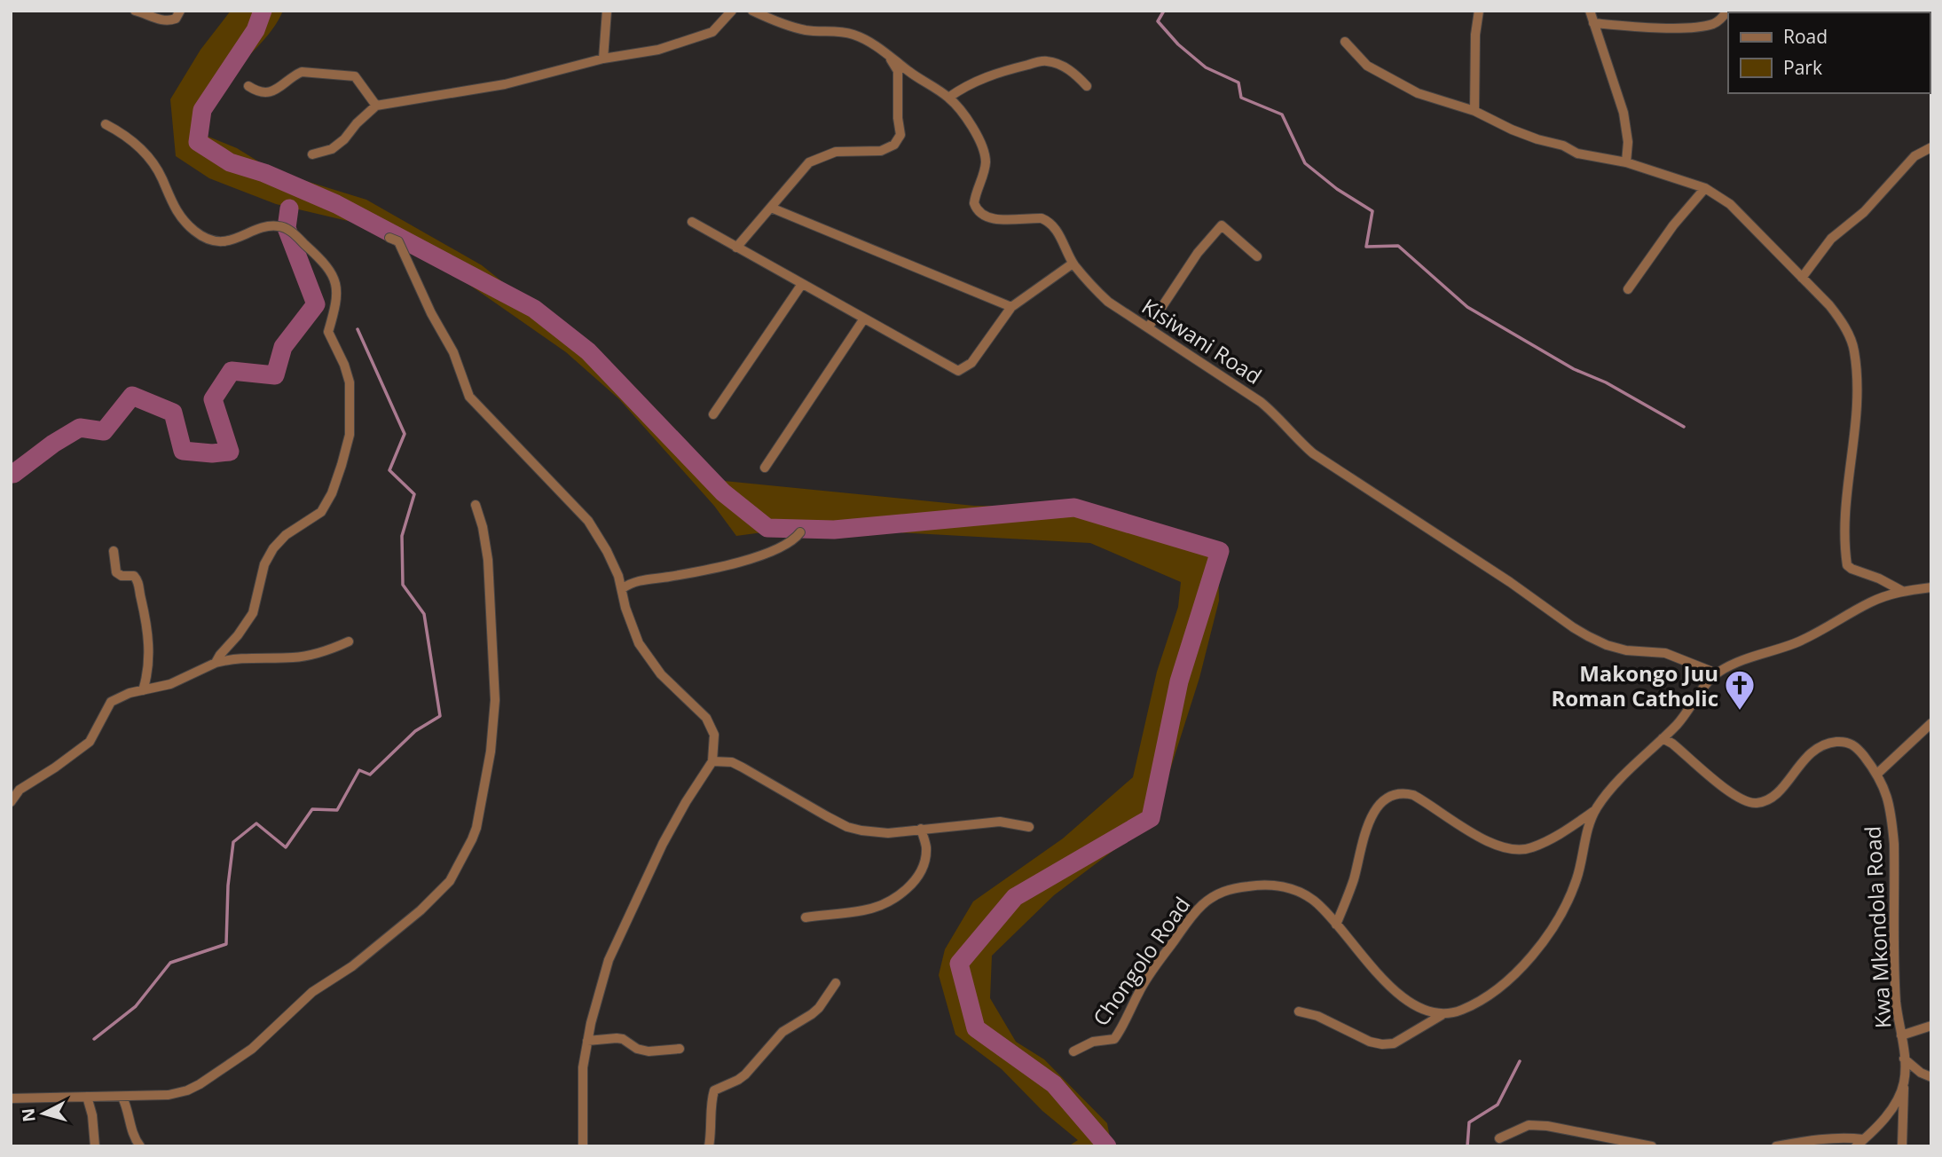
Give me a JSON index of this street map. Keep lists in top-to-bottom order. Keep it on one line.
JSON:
{"streets":{"street":["Kisiwani Road","Kwa Mkondola Road","Chongolo Road"]},"places":{"church":["Makongo Juu Roman Catholic"]},"legend":["Road","Park"],"north":"left"}
